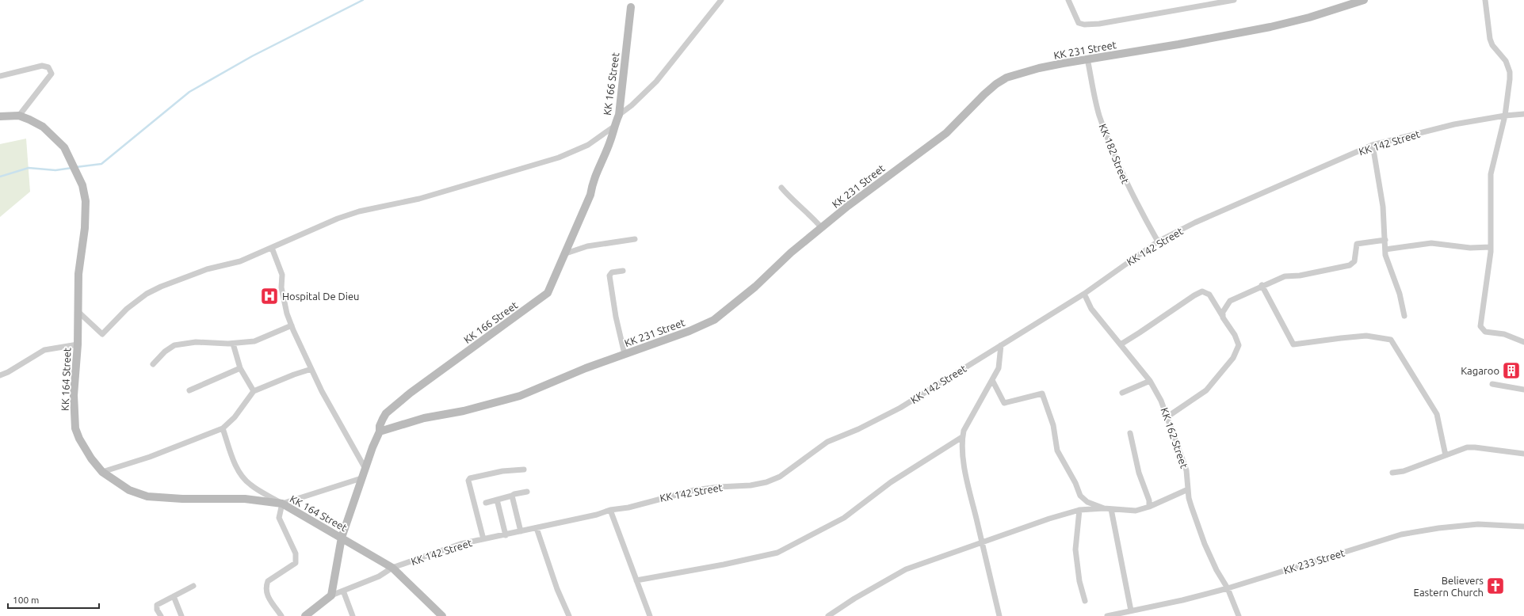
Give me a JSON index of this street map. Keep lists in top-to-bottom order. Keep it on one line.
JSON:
{"streets":{"street":["KK 231 Street","KK 166 Street","KK 142 Street","KK 182 Street","KK 164 Street","KK 162 Street","KK 233 Street"]},"crossings":[["KK 231 Street","KK 166 Street"],["KK 231 Street","KK 182 Street"],["KK 166 Street","KK 142 Street"],["KK 166 Street","KK 164 Street"],["KK 142 Street","KK 182 Street"],["KK 142 Street","KK 164 Street"],["KK 142 Street","KK 162 Street"],["KK 162 Street","KK 233 Street"]],"places":{"hospital":["Hospital De Dieu"],"building":["Kagaroo"],"church":["Believers Eastern Church"]},"scale_bar":"100 m"}
